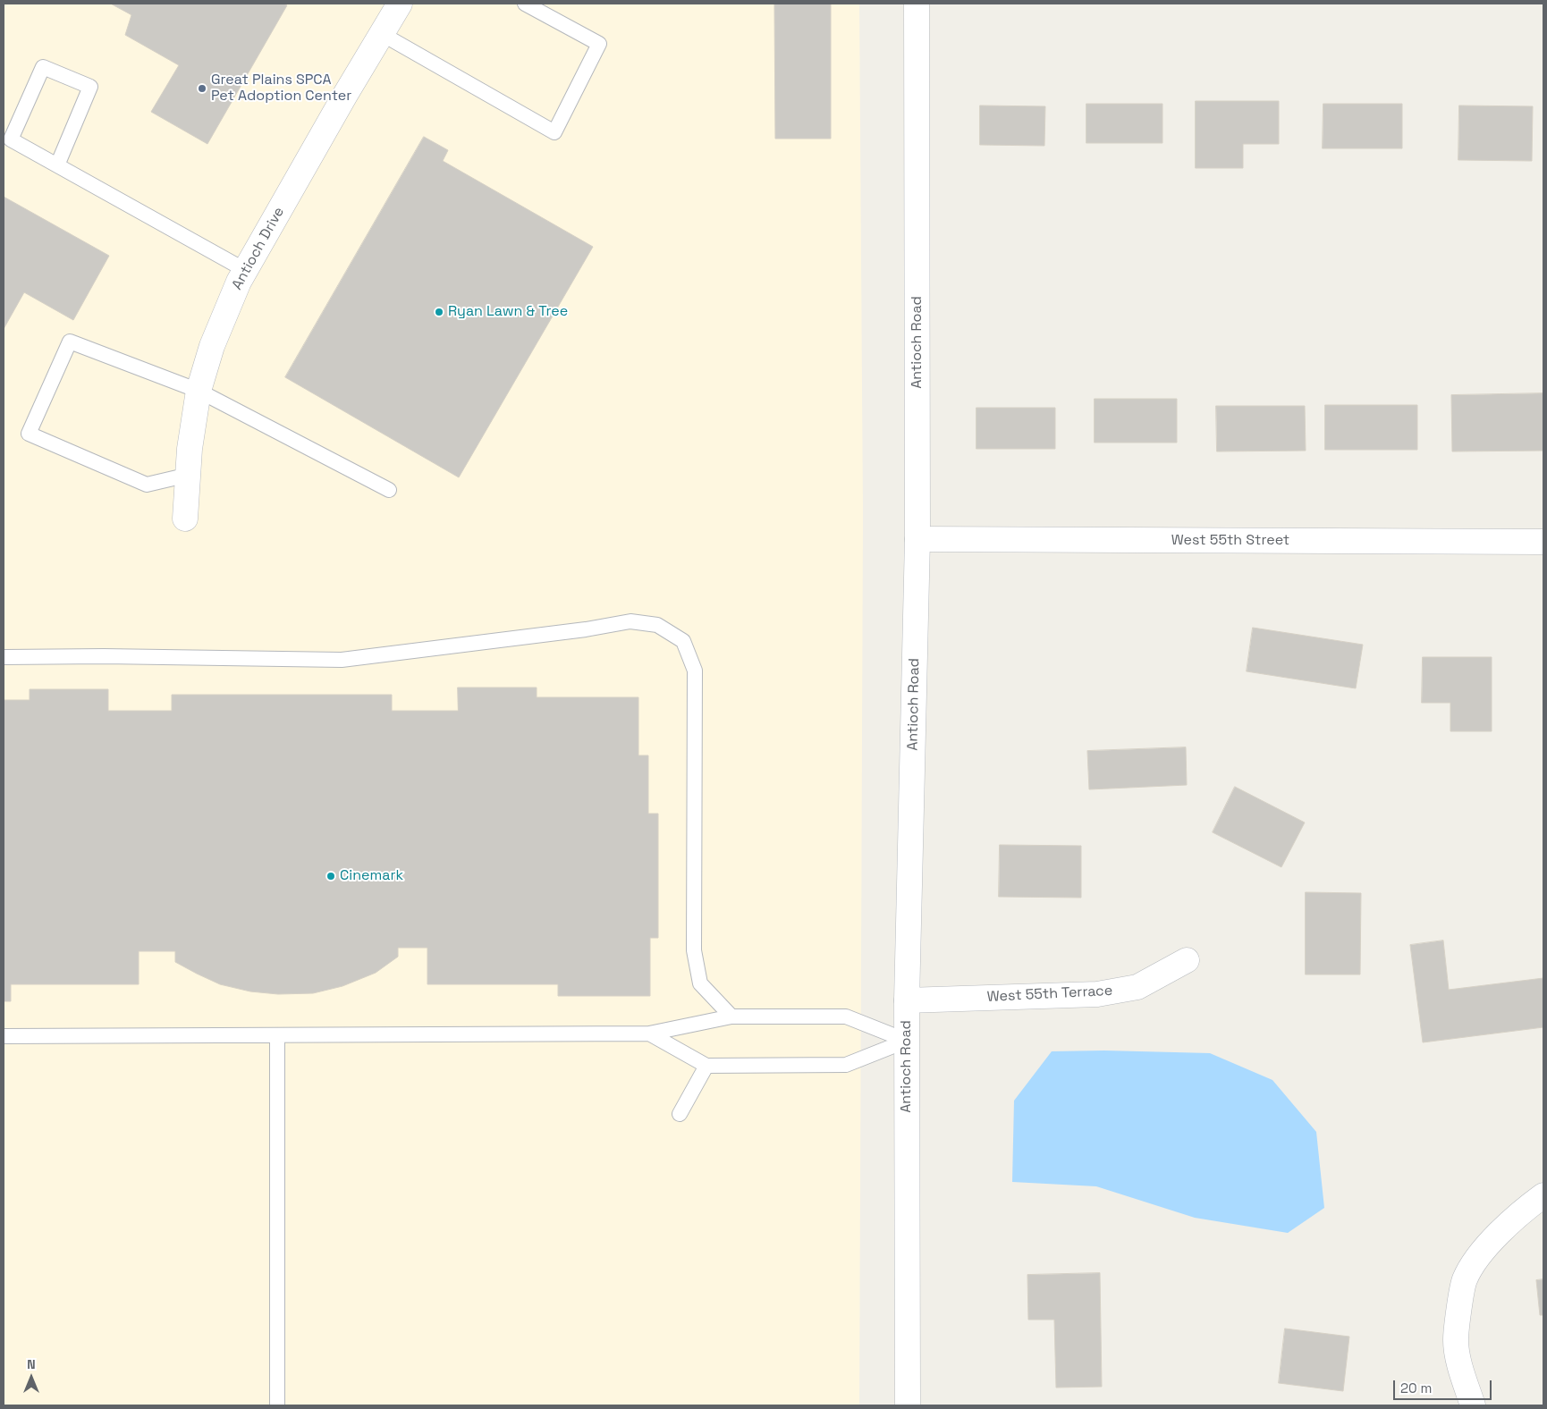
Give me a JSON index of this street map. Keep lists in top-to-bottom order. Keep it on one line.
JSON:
{"streets":{"street":["Antioch Drive","Antioch Road","West 55th Street","West 55th Terrace"]},"crossings":[["Antioch Road","West 55th Street"],["Antioch Road","West 55th Terrace"]],"places":["Great Plains SPCA Pet Adoption Center","Ryan Lawn & Tree","Cinemark"],"scale_bar":"20 m","north":"top"}
